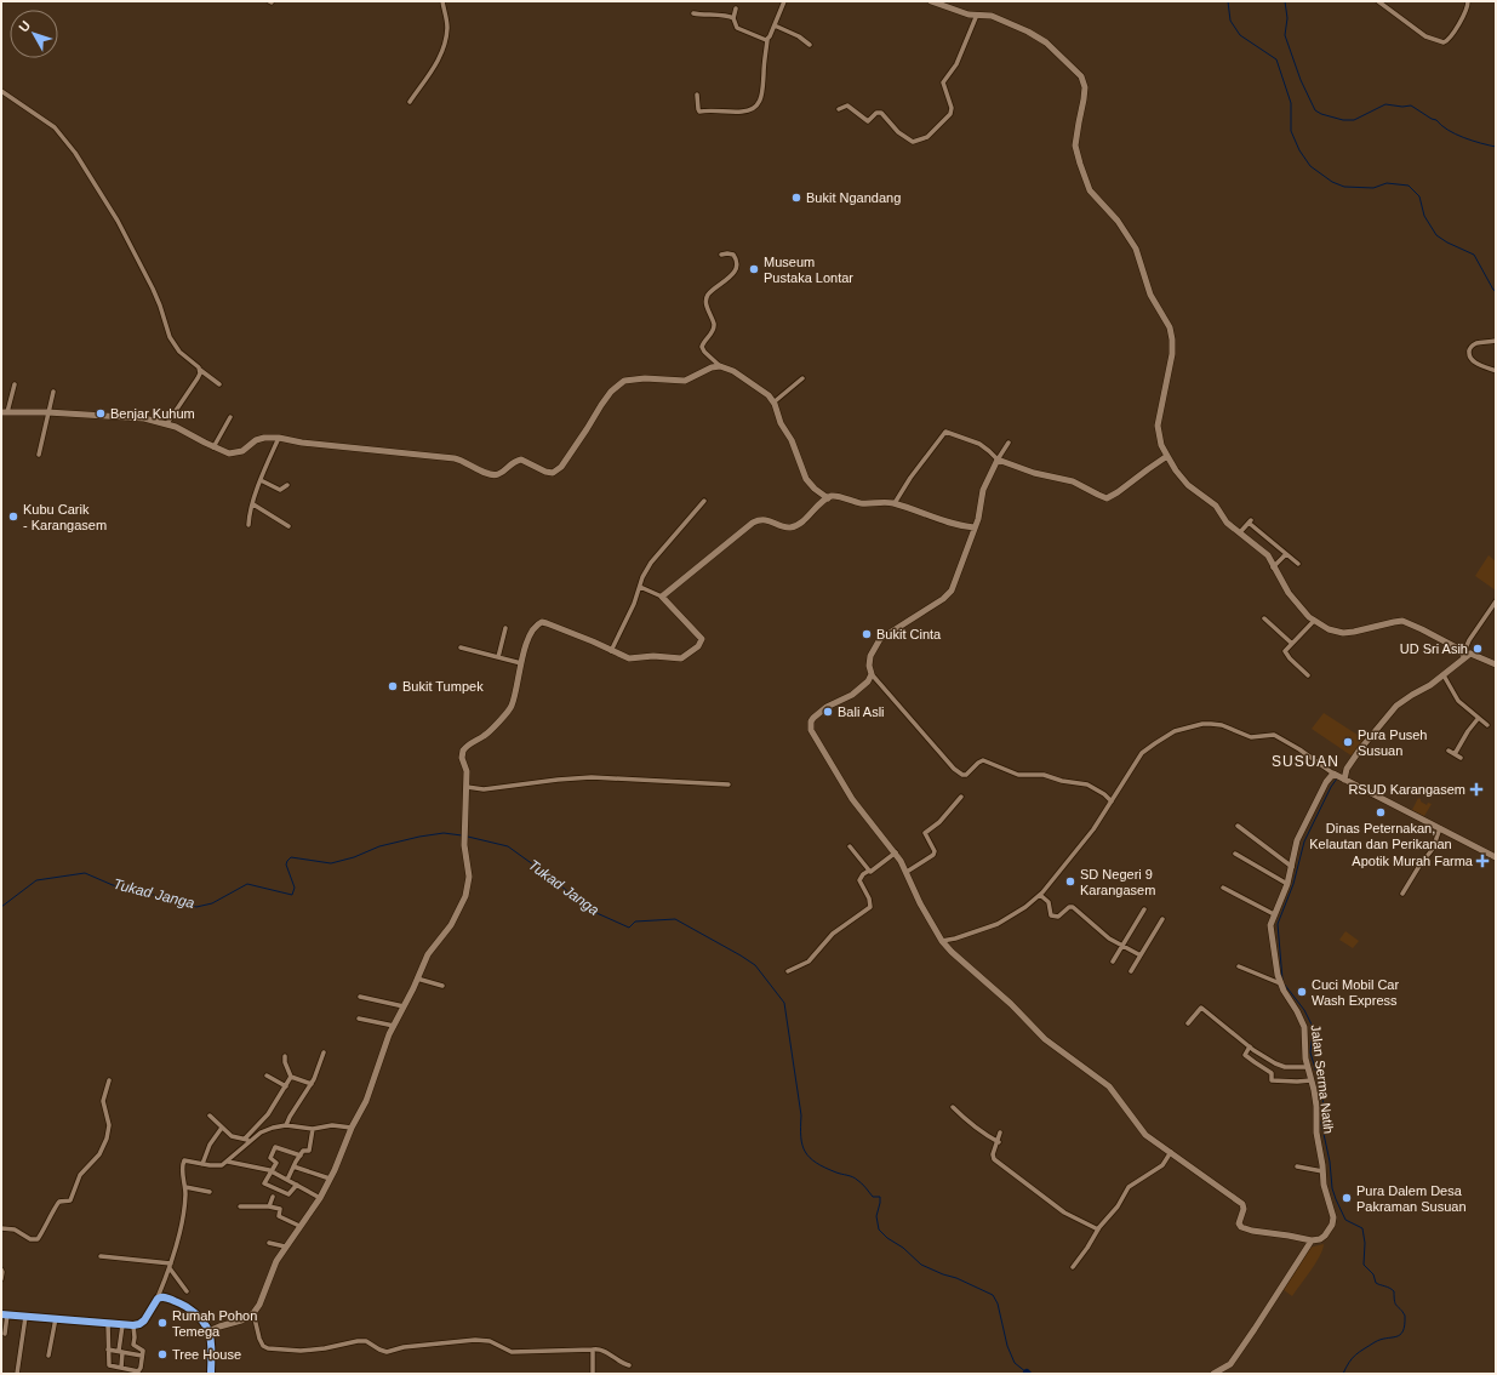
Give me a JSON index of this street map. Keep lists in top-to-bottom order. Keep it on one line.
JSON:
{"streets":{"street":["Jalan Serma Natih"]},"districts":["SUSUAN"],"water":["Tukad Janga"],"places":{"other":["Bukit Ngandang","Museum Pustaka Lontar","Benjar Kuhum","Kubu Carik - Karangasem","Bukit Cinta","UD Sri Asih","Bukit Tumpek","Bali Asli","Pura Puseh Susuan","Dinas Peternakan, Kelautan dan Perikanan","SD Negeri 9 Karangasem","Cuci Mobil Car Wash Express","Pura Dalem Desa Pakraman Susuan","Rumah Pohon Temega","Tree House"],"health":["RSUD Karangasem","Apotik Murah Farma"]},"north":"top left"}
